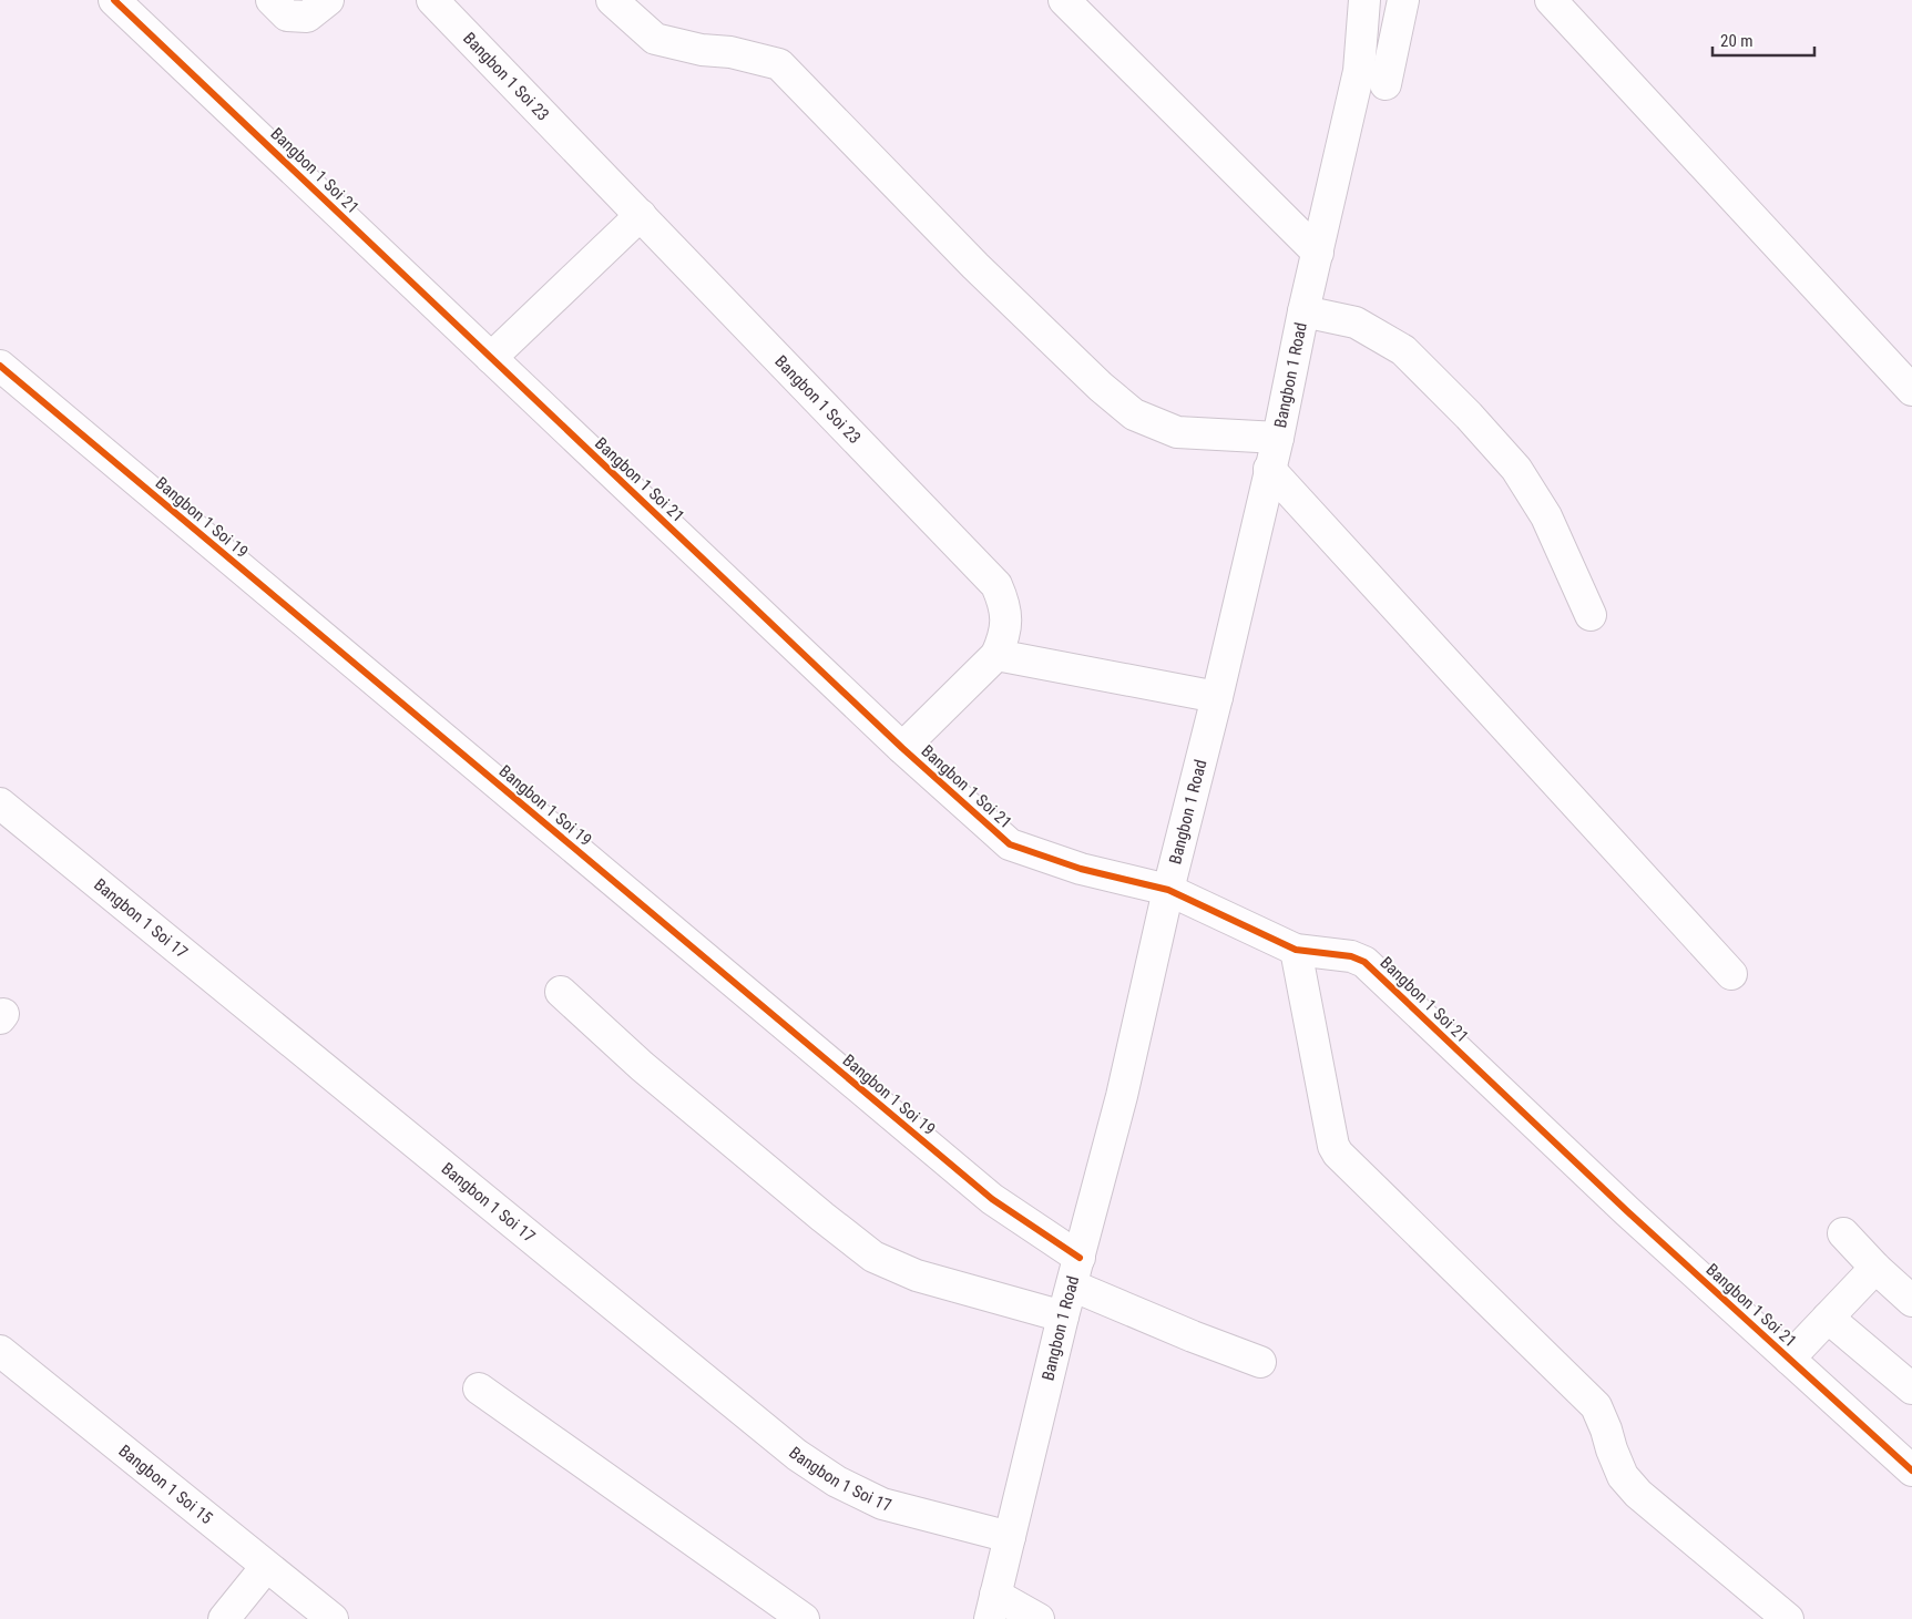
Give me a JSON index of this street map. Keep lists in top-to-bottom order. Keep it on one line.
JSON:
{"streets":{"street":["Bangbon 1 Soi 23","Bangbon 1 Soi 21","Bangbon 1 Road","Bangbon 1 Soi 19","Bangbon 1 Soi 17","Bangbon 1 Soi 15"]},"crossings":[["Bangbon 1 Soi 21","Bangbon 1 Road"],["Bangbon 1 Road","Bangbon 1 Soi 19"],["Bangbon 1 Road","Bangbon 1 Soi 17"]],"scale_bar":"20 m"}
